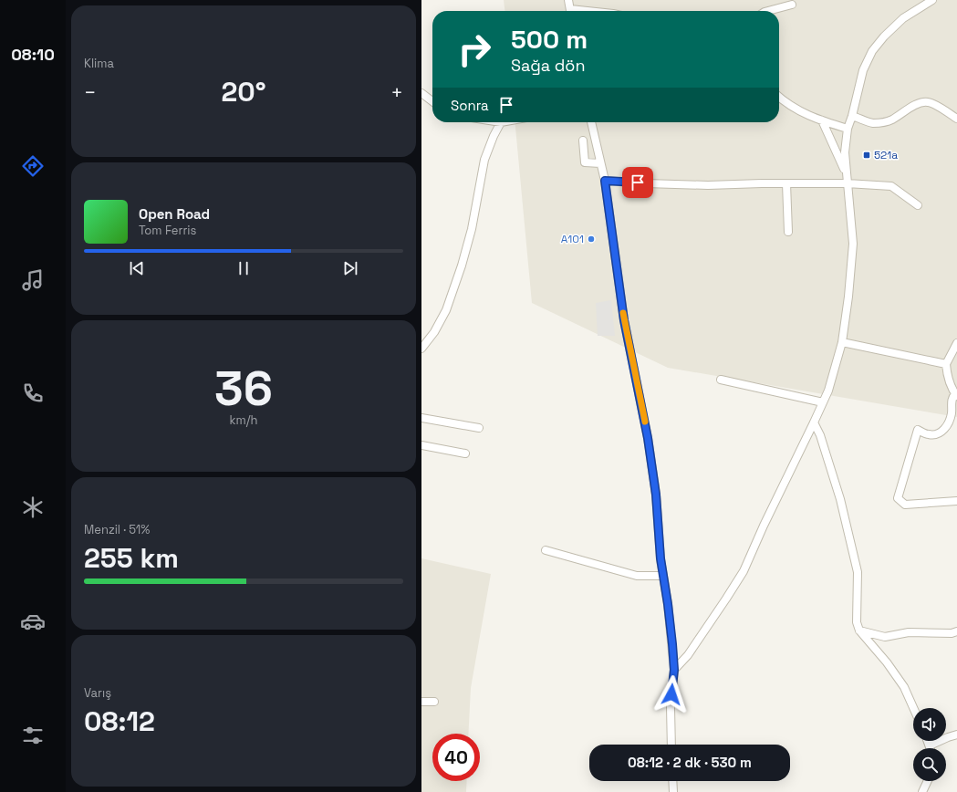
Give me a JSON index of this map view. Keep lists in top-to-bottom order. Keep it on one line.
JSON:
{"places":{"transit":["521a"],"other":["A101"]},"page":{"tabs":"08:10","tile":["Klima",["36","km/h"],["Menzil · 51%","255 km"],["Varış","08:12"]],"turn":["500 m","Sağa dön"],"heat":["−","20°","+"],"then":"Sonra","song":["Open Road","Tom Ferris"],"limit":"40","trip":"08:12 · 2 dk · 530 m"}}
